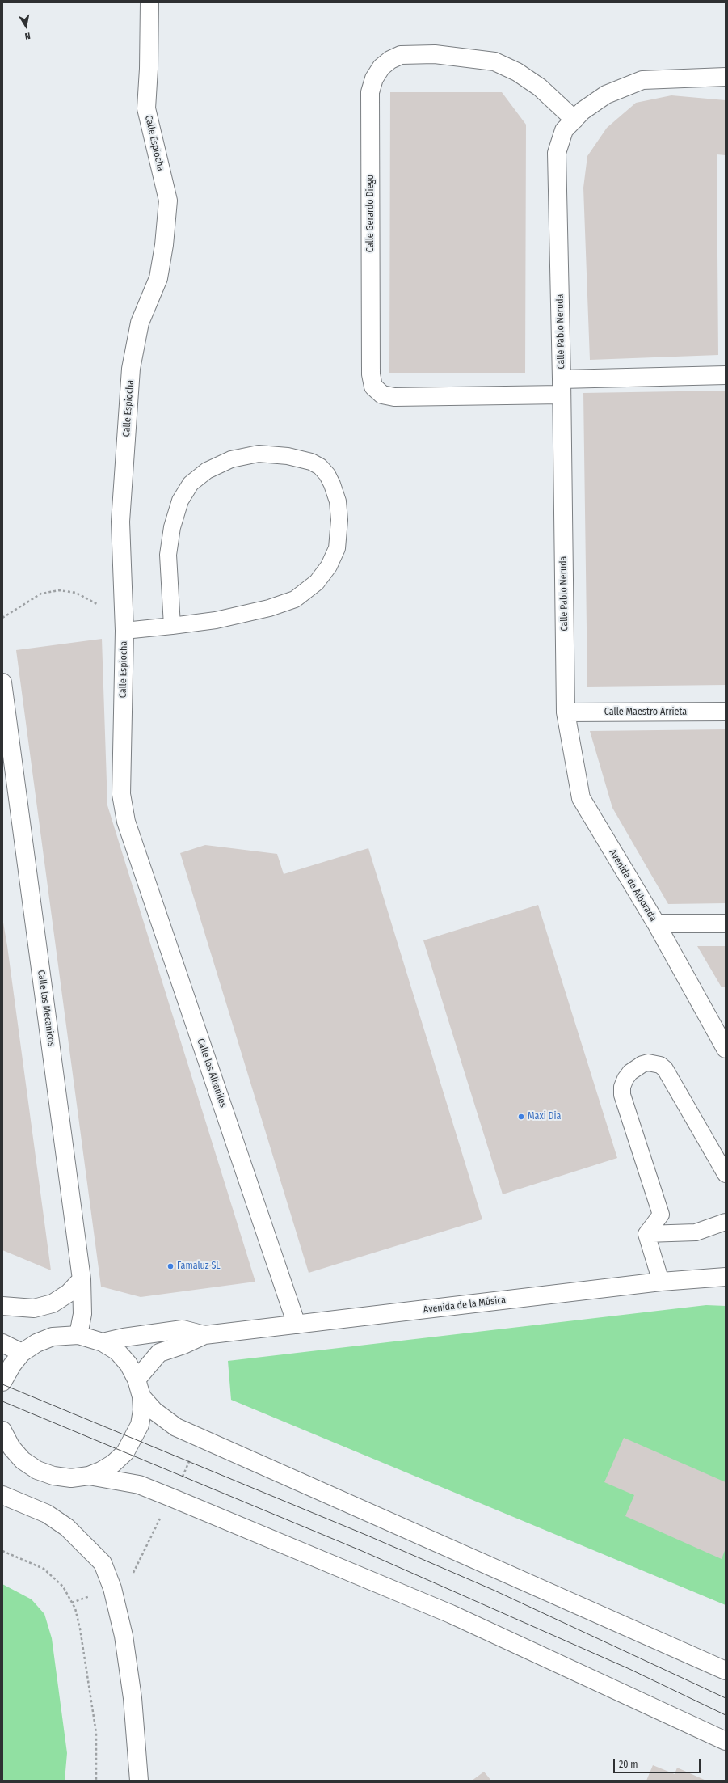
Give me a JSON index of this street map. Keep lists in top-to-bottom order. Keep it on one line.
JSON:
{"streets":{"street":["Calle Espiocha","Calle Gerardo Diego","Calle Pablo Neruda","Calle Maestro Arrieta","Avenida de Alborada","Calle los Mecanicos","Calle los Albaniles","Avenida de la Música"]},"crossings":[["Calle Espiocha","Calle los Albaniles"],["Calle Gerardo Diego","Calle Pablo Neruda"],["Calle Pablo Neruda","Calle Maestro Arrieta"],["Calle Pablo Neruda","Avenida de Alborada"],["Calle Maestro Arrieta","Avenida de Alborada"],["Calle los Albaniles","Avenida de la Música"]],"places":["Maxi Dia","Famaluz SL"],"scale_bar":"20 m","north":"bottom"}
